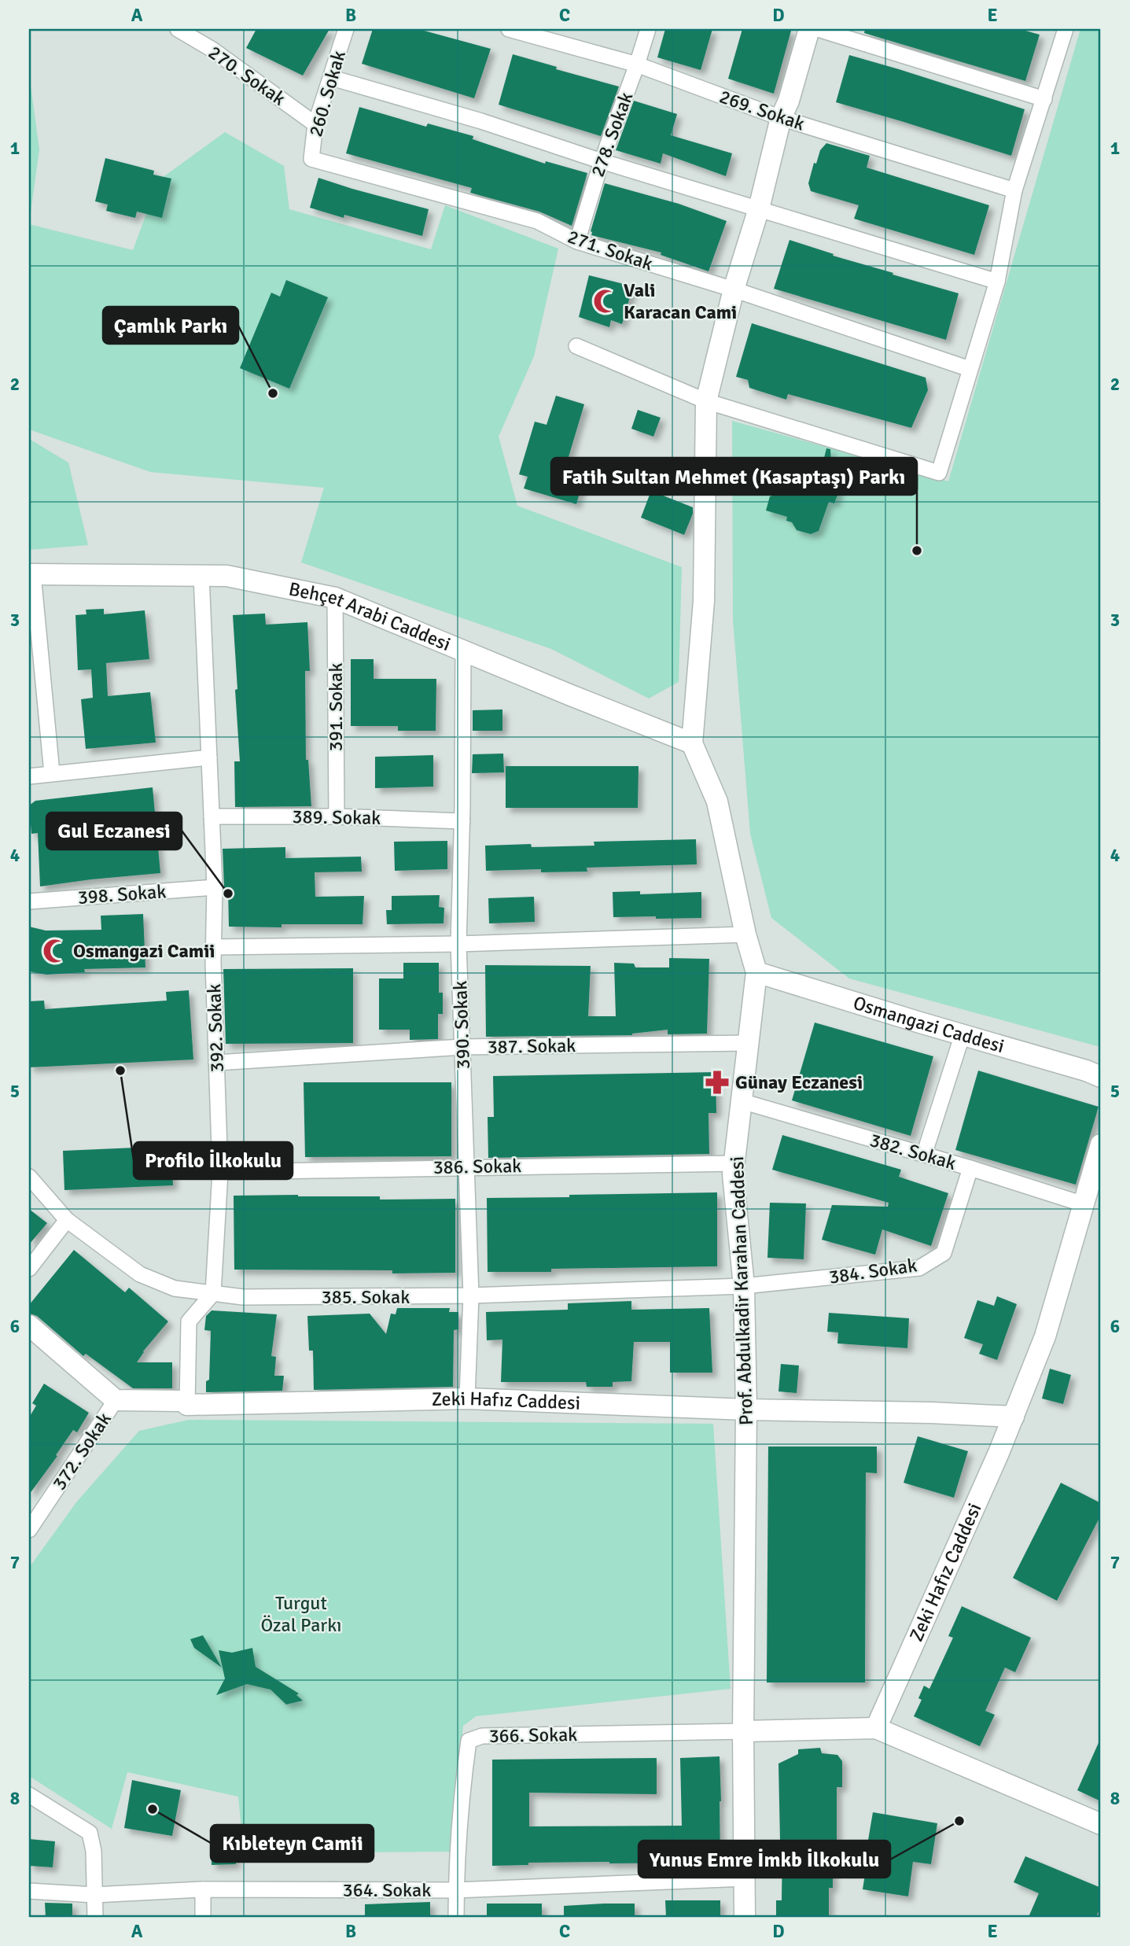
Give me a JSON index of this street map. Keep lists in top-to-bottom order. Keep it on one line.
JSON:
{"streets":{"main road":["Behçet Arabi Caddesi","Osmangazi Caddesi","Prof. Abdulkadir Karahan Caddesi","Zeki Hafız Caddesi"],"street":["270. Sokak","260. Sokak","269. Sokak","278. Sokak","271. Sokak","391. Sokak","389. Sokak","398. Sokak","390. Sokak","392. Sokak","387. Sokak","382. Sokak","386. Sokak","384. Sokak","385. Sokak","372. Sokak","366. Sokak","364. Sokak"]},"crossings":[["270. Sokak","260. Sokak"],["260. Sokak","271. Sokak"],["269. Sokak","278. Sokak"],["269. Sokak","Prof. Abdulkadir Karahan Caddesi"],["278. Sokak","271. Sokak"],["271. Sokak","Prof. Abdulkadir Karahan Caddesi"],["Behçet Arabi Caddesi","391. Sokak"],["Behçet Arabi Caddesi","390. Sokak"],["Behçet Arabi Caddesi","392. Sokak"],["Behçet Arabi Caddesi","Prof. Abdulkadir Karahan Caddesi"],["391. Sokak","389. Sokak"],["389. Sokak","390. Sokak"],["389. Sokak","392. Sokak"],["398. Sokak","392. Sokak"],["Osmangazi Caddesi","Prof. Abdulkadir Karahan Caddesi"],["390. Sokak","387. Sokak"],["390. Sokak","386. Sokak"],["390. Sokak","385. Sokak"],["390. Sokak","Zeki Hafız Caddesi"],["392. Sokak","387. Sokak"],["392. Sokak","386. Sokak"],["392. Sokak","385. Sokak"],["387. Sokak","Prof. Abdulkadir Karahan Caddesi"],["382. Sokak","384. Sokak"],["382. Sokak","Prof. Abdulkadir Karahan Caddesi"],["382. Sokak","Zeki Hafız Caddesi"],["386. Sokak","Prof. Abdulkadir Karahan Caddesi"],["384. Sokak","Prof. Abdulkadir Karahan Caddesi"],["384. Sokak","385. Sokak"],["Prof. Abdulkadir Karahan Caddesi","385. Sokak"],["Prof. Abdulkadir Karahan Caddesi","Zeki Hafız Caddesi"],["Prof. Abdulkadir Karahan Caddesi","366. Sokak"],["Prof. Abdulkadir Karahan Caddesi","364. Sokak"],["Zeki Hafız Caddesi","372. Sokak"],["366. Sokak","364. Sokak"]],"parks":["Turgut Özal Parkı"],"places":{"mosque":["Vali Karacan Cami","Osmangazi Camii"],"other":["Çamlık Parkı","Fatih Sultan Mehmet (Kasaptaşı) Parkı","Gul Eczanesi","Profilo İlkokulu","Kıbleteyn Camii","Yunus Emre İmkb İlkokulu"],"pharmacy":["Günay Eczanesi"]},"grid":{"columns":["A","B","C","D","E"],"rows":["1","2","3","4","5","6","7","8"]}}
